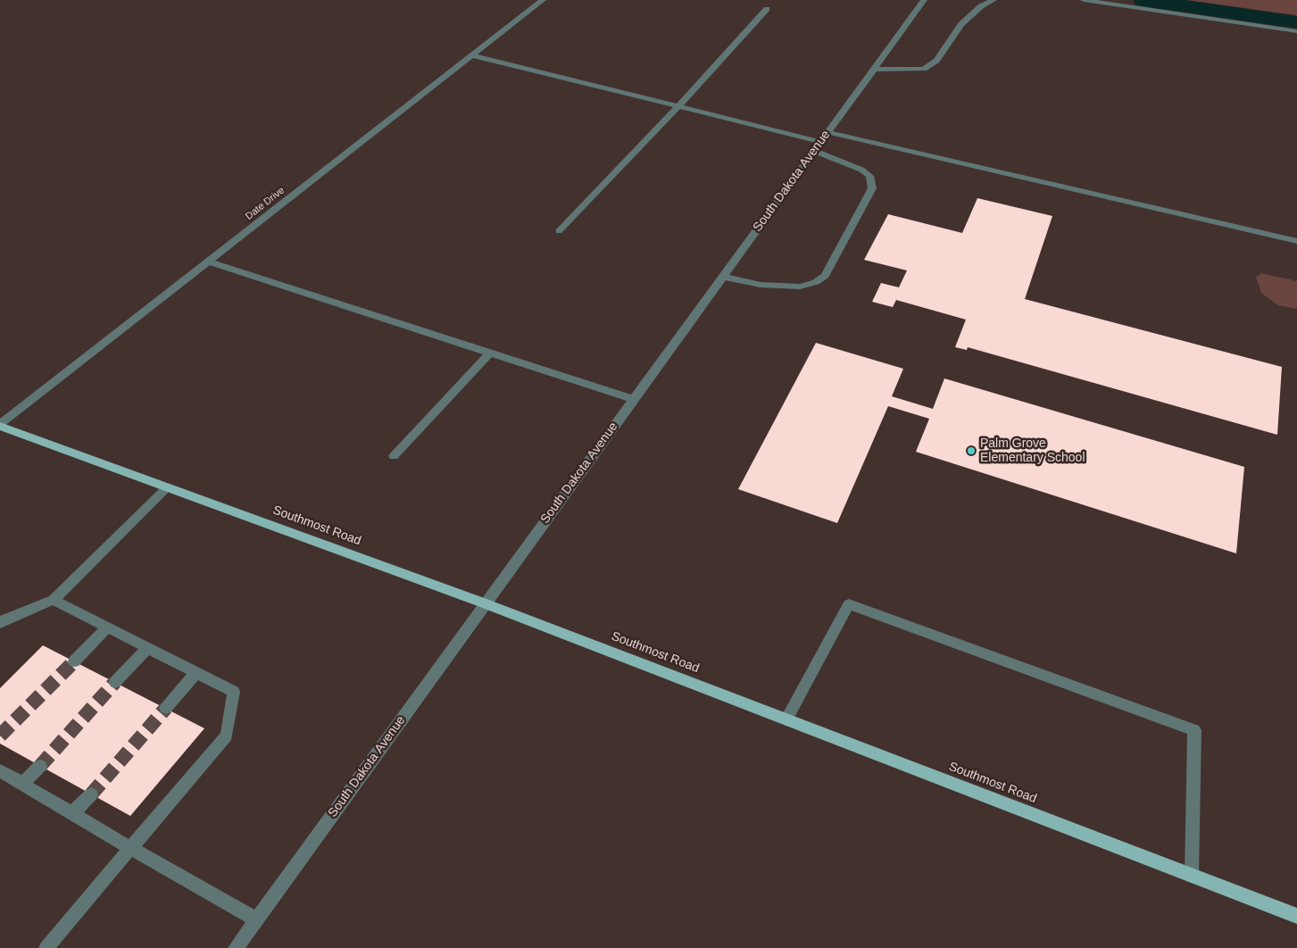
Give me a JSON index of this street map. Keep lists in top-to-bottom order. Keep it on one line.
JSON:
{"streets":{"main road":["Southmost Road"],"street":["South Dakota Avenue","Date Drive"]},"crossings":[["South Dakota Avenue","Southmost Road"],["Date Drive","Southmost Road"]],"places":["Palm Grove Elementary School"]}
